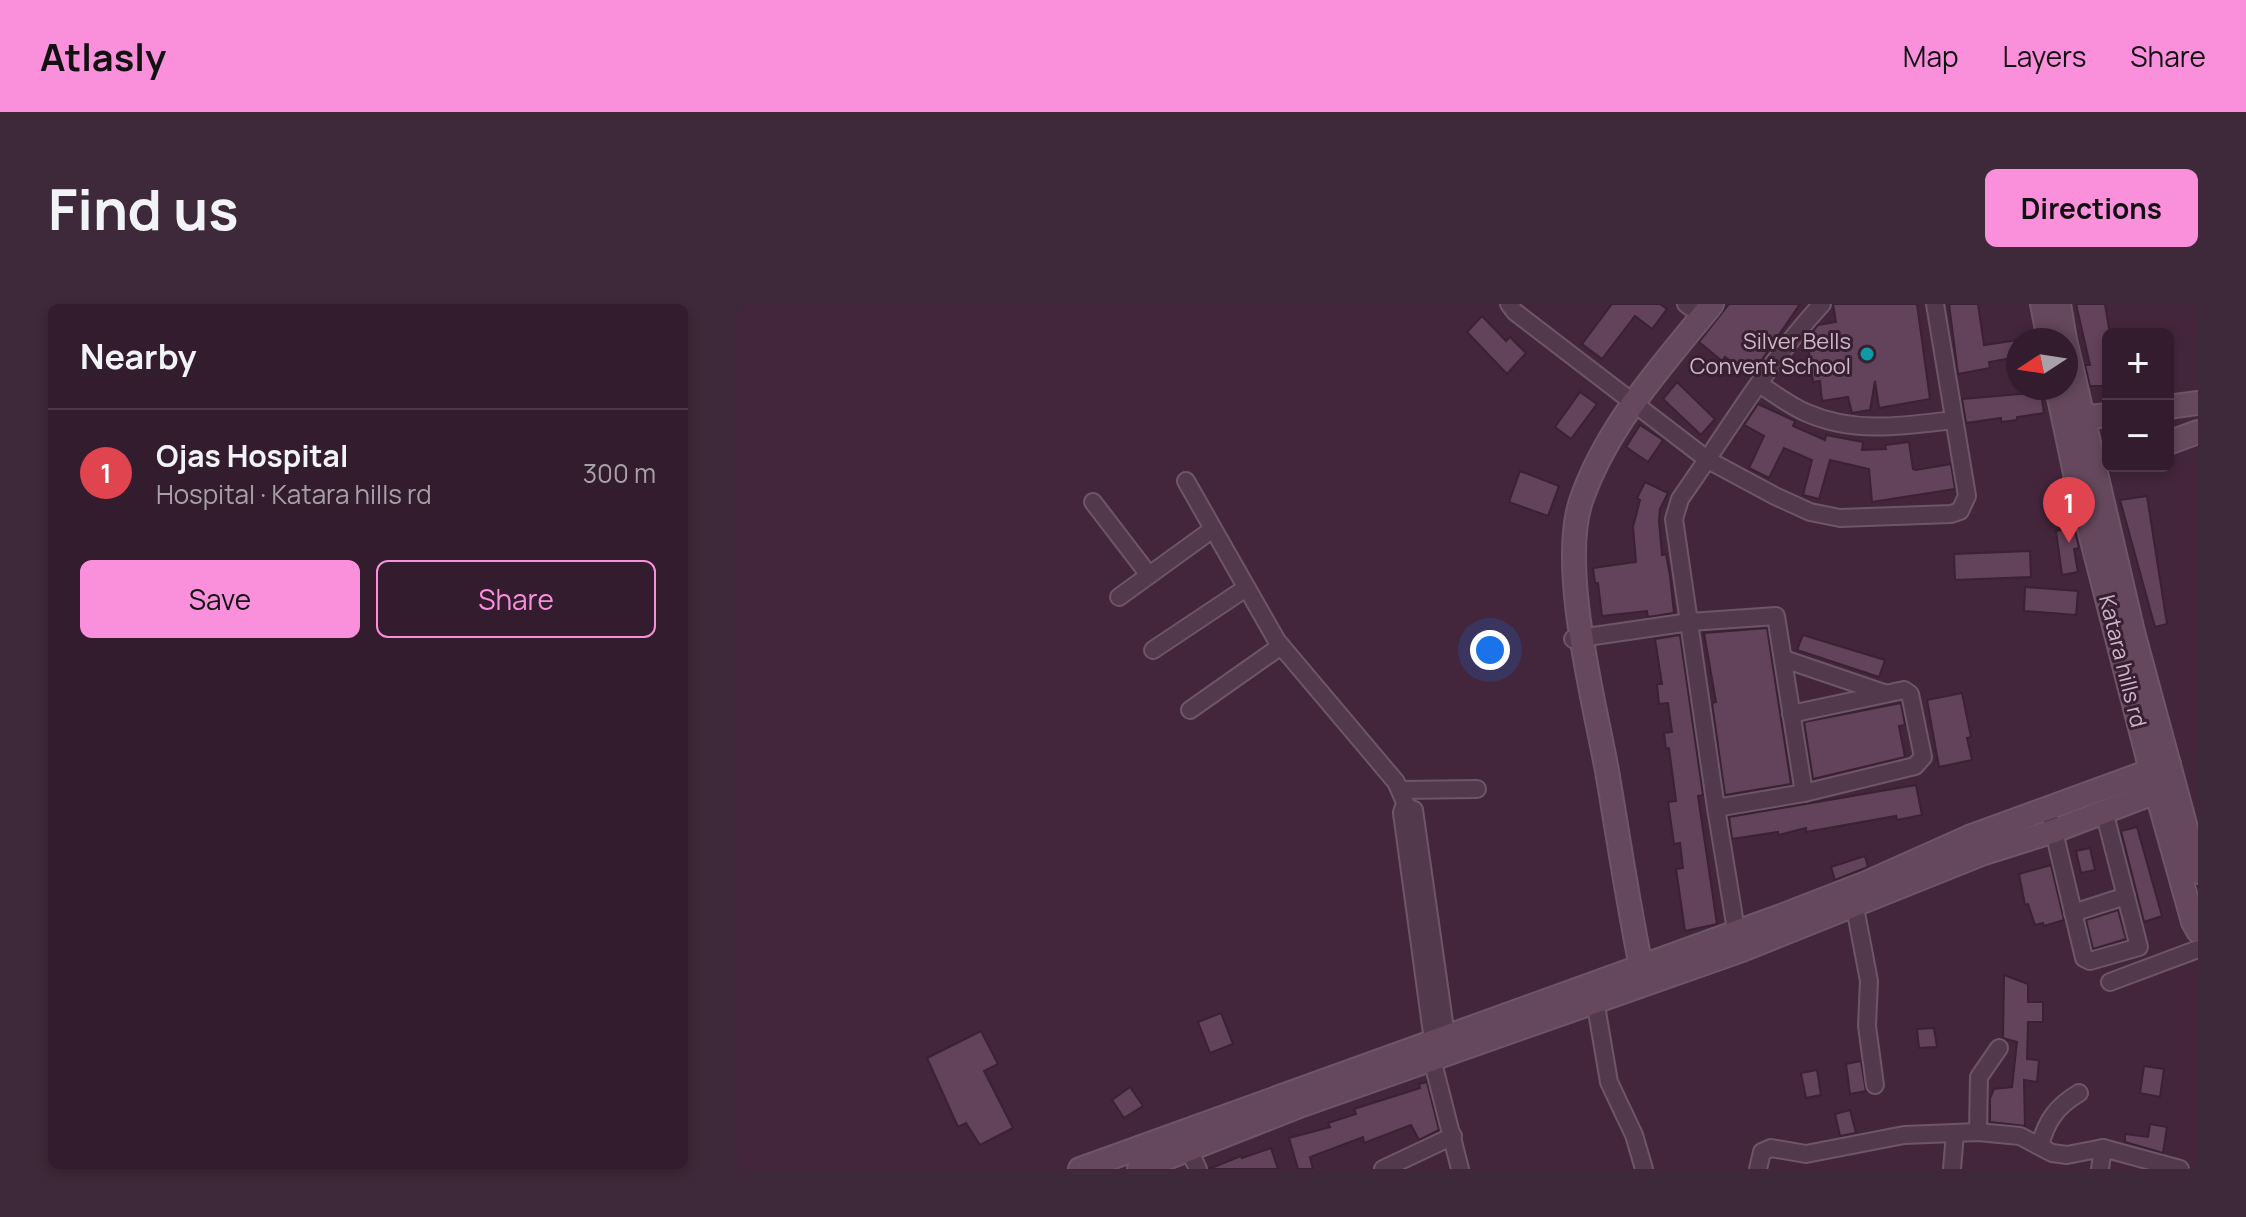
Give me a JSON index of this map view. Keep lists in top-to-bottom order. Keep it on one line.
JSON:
{"streets":{"street":["Katara hills rd"]},"places":["Silver Bells Convent School"],"north":"left","page":{"header":"Atlasly","nav":["Map","Layers","Share"],"buttons":["Directions",["Save","Share"]],"title":"Find us","heading":"Nearby","map_buttons":["+","−"],"list":[{"mark":"1","name":"Ojas Hospital","note":"Hospital · Katara hills rd","value":"300 m"}],"pins":"1"}}
